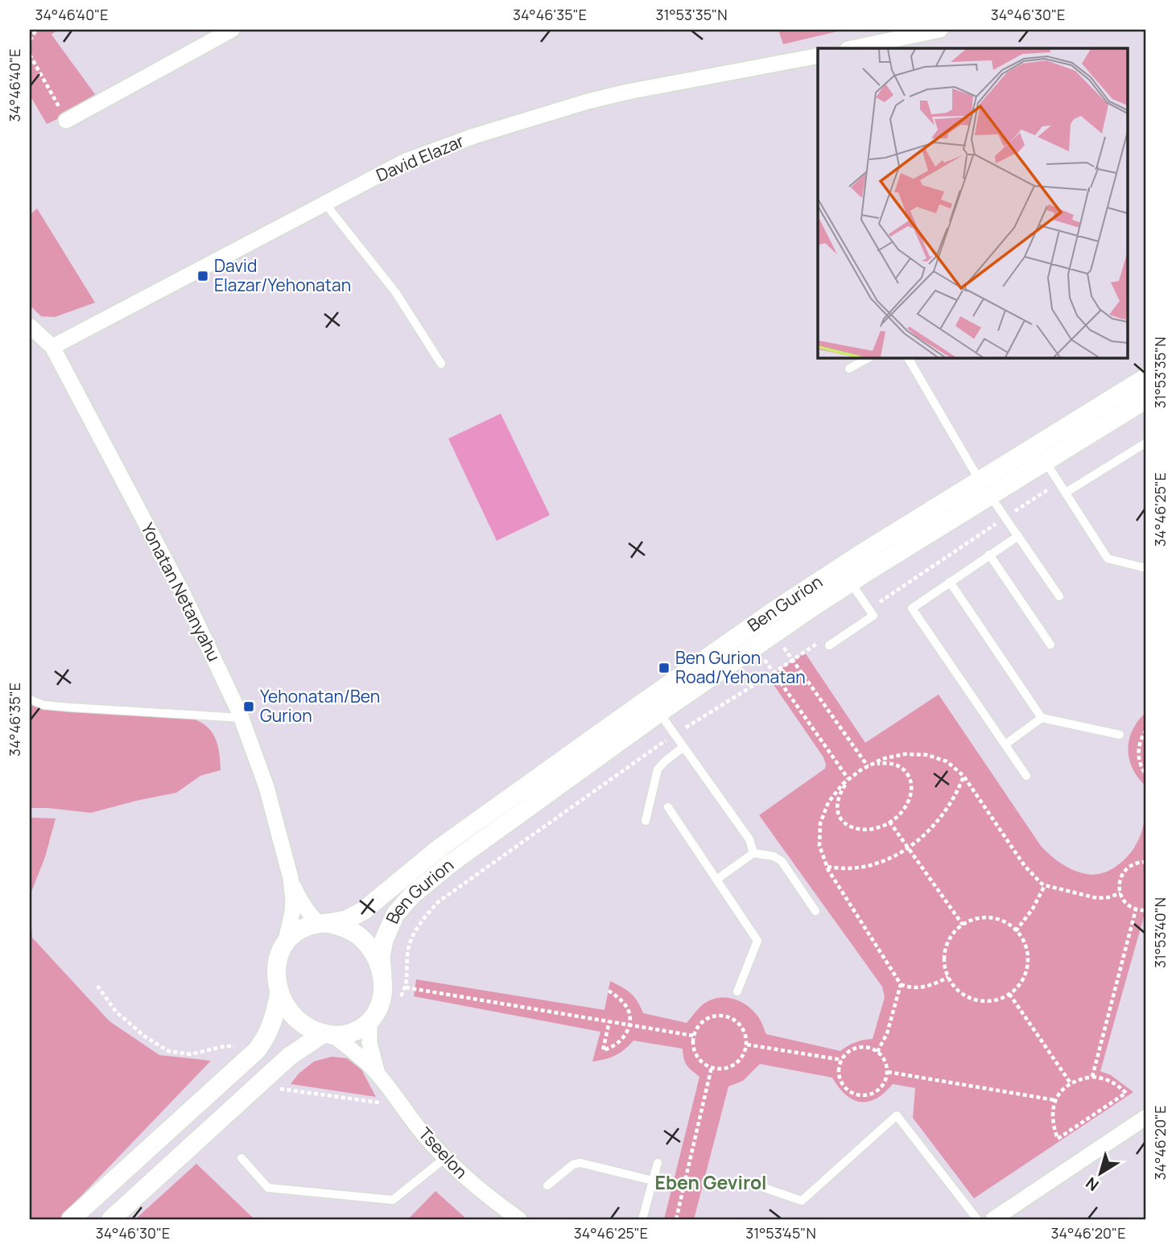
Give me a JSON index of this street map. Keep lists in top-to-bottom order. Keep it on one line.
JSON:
{"streets":{"street":["David Elazar","Yonatan Netanyahu","Ben Gurion","Tseelon"]},"crossings":[["David Elazar","Yonatan Netanyahu"],["Yonatan Netanyahu","Ben Gurion"],["Yonatan Netanyahu","Tseelon"],["Ben Gurion","Tseelon"]],"districts":["Eben Gevirol"],"places":{"transit":["David Elazar/Yehonatan","Ben Gurion Road/Yehonatan","Yehonatan/Ben Gurion"]},"north":"bottom left","coordinates":["34°46'40\"E","34°46'35\"E","31°53'35\"N","34°46'30\"E","34°46'25\"E","31°53'40\"N","34°46'20\"E","31°53'45\"N"]}
